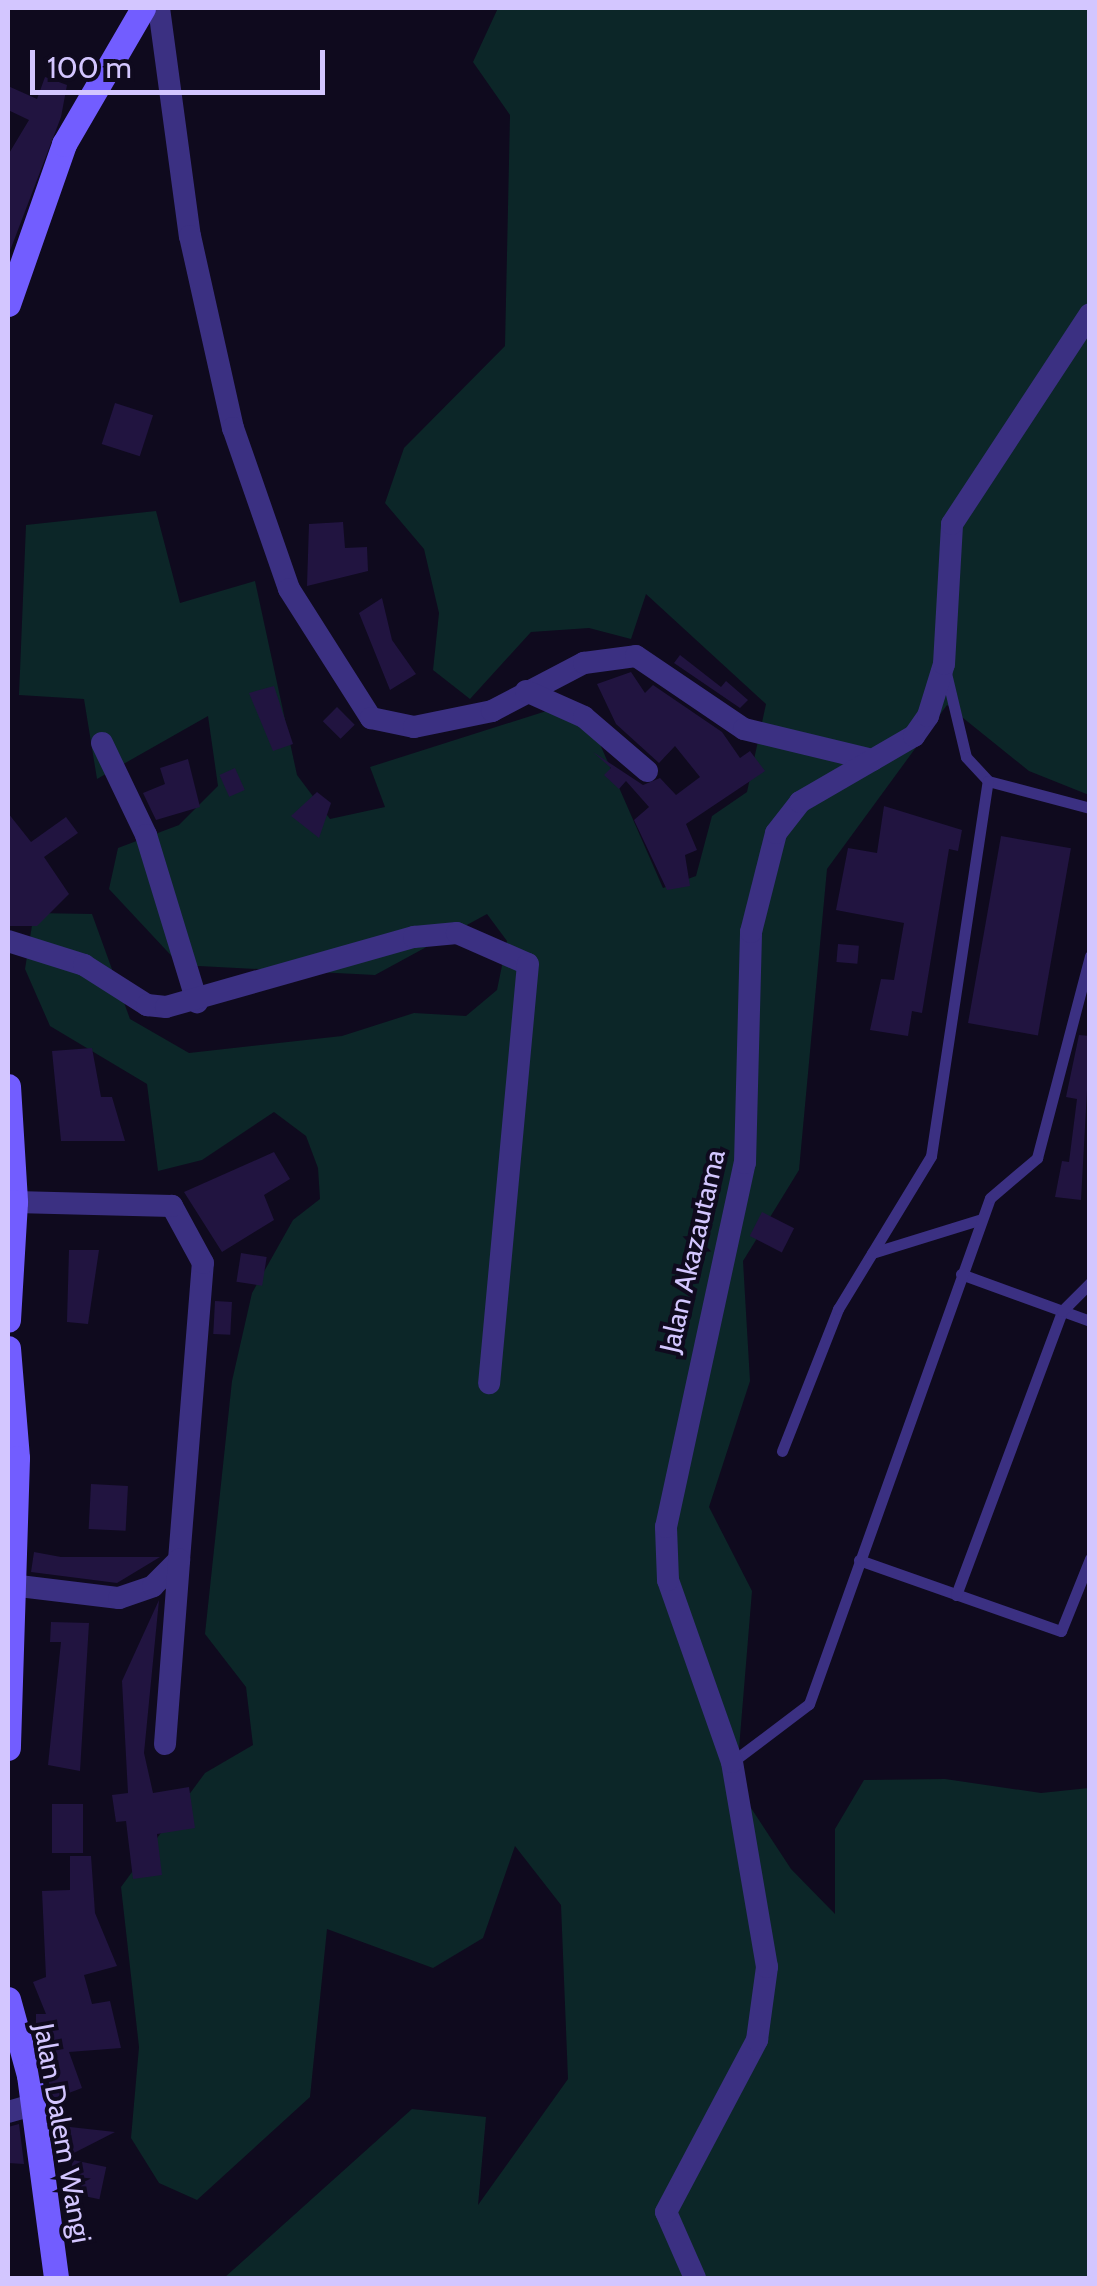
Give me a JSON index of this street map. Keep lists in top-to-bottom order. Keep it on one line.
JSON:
{"streets":{"street":["Jalan Akazautama","Jalan Dalem Wangi"]},"scale_bar":"100 m"}
